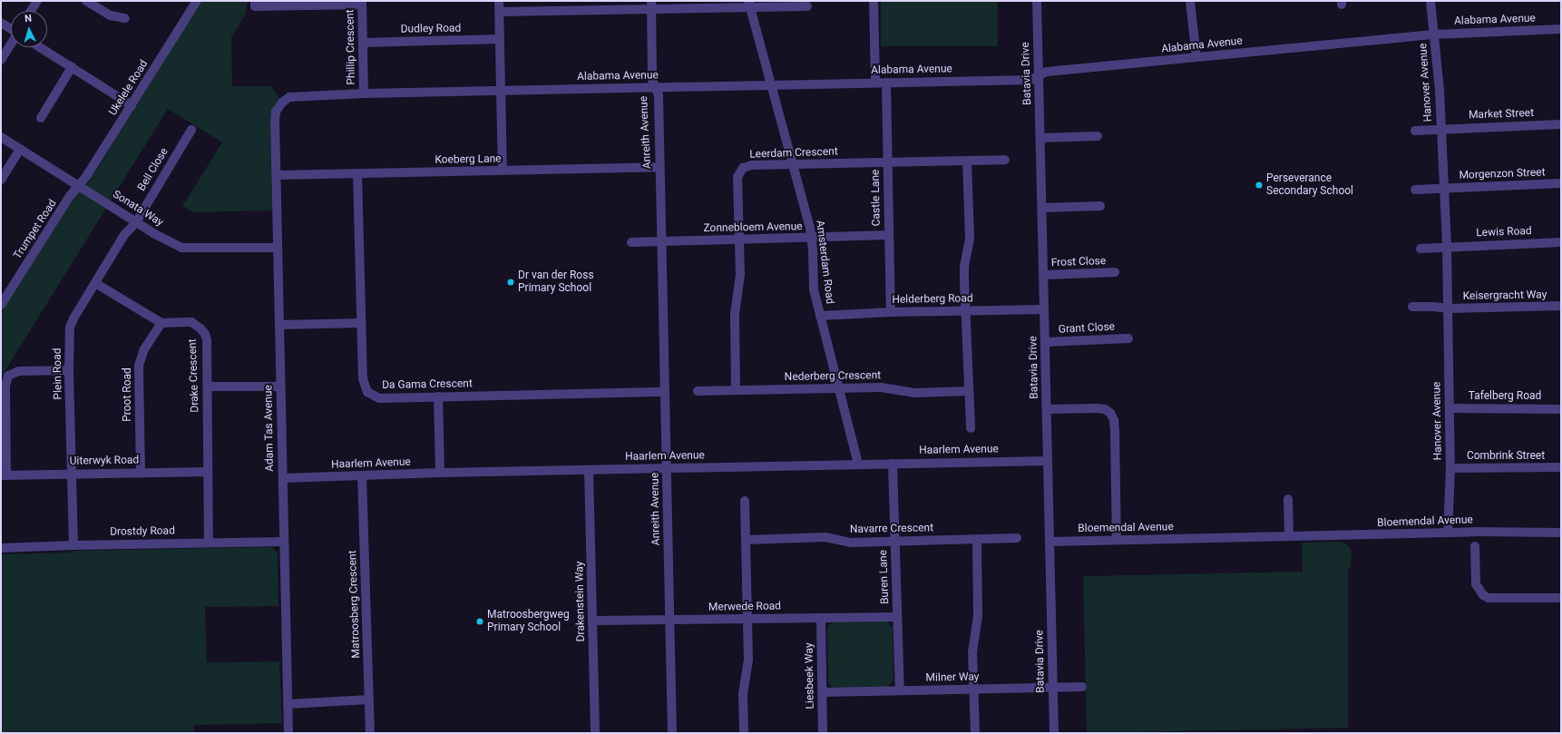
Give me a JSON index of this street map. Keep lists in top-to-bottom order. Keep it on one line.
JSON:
{"streets":{"street":["Alabama Avenue","Dudley Road","Phillip Crescent","Batavia Drive","Hanover Avenue","Ukelele Road","Market Street","Anreith Avenue","Leerdam Crescent","Koeberg Lane","Bell Close","Morgenzon Street","Castle Lane","Sonata Way","Zonnebloem Avenue","Trumpet Road","Lewis Road","Amsterdam Road","Frost Close","Keisergracht Way","Helderberg Road","Grant Close","Plein Road","Drake Crescent","Nederberg Crescent","Da Gama Crescent","Proot Road","Tafelberg Road","Adam Tas Avenue","Haarlem Avenue","Combrink Street","Uiterwyk Road","Bloemendal Avenue","Navarre Crescent","Drostdy Road","Buren Lane","Drakenstein Way","Matroosberg Crescent","Merwede Road","Liesbeek Way","Milner Way"]},"crossings":[["Alabama Avenue","Phillip Crescent"],["Alabama Avenue","Batavia Drive"],["Alabama Avenue","Hanover Avenue"],["Alabama Avenue","Anreith Avenue"],["Alabama Avenue","Castle Lane"],["Alabama Avenue","Amsterdam Road"],["Alabama Avenue","Adam Tas Avenue"],["Dudley Road","Phillip Crescent"],["Batavia Drive","Frost Close"],["Batavia Drive","Helderberg Road"],["Batavia Drive","Grant Close"],["Batavia Drive","Haarlem Avenue"],["Batavia Drive","Bloemendal Avenue"],["Batavia Drive","Milner Way"],["Hanover Avenue","Market Street"],["Hanover Avenue","Morgenzon Street"],["Hanover Avenue","Lewis Road"],["Hanover Avenue","Keisergracht Way"],["Hanover Avenue","Tafelberg Road"],["Hanover Avenue","Combrink Street"],["Hanover Avenue","Bloemendal Avenue"],["Ukelele Road","Sonata Way"],["Ukelele Road","Trumpet Road"],["Anreith Avenue","Koeberg Lane"],["Anreith Avenue","Zonnebloem Avenue"],["Anreith Avenue","Da Gama Crescent"],["Anreith Avenue","Haarlem Avenue"],["Anreith Avenue","Merwede Road"],["Leerdam Crescent","Castle Lane"],["Leerdam Crescent","Zonnebloem Avenue"],["Leerdam Crescent","Amsterdam Road"],["Leerdam Crescent","Nederberg Crescent"],["Koeberg Lane","Da Gama Crescent"],["Koeberg Lane","Adam Tas Avenue"],["Bell Close","Sonata Way"],["Bell Close","Plein Road"],["Castle Lane","Zonnebloem Avenue"],["Castle Lane","Helderberg Road"],["Sonata Way","Trumpet Road"],["Sonata Way","Plein Road"],["Sonata Way","Adam Tas Avenue"],["Zonnebloem Avenue","Amsterdam Road"],["Amsterdam Road","Helderberg Road"],["Amsterdam Road","Nederberg Crescent"],["Amsterdam Road","Haarlem Avenue"],["Plein Road","Uiterwyk Road"],["Plein Road","Drostdy Road"],["Drake Crescent","Proot Road"],["Drake Crescent","Uiterwyk Road"],["Drake Crescent","Drostdy Road"],["Proot Road","Uiterwyk Road"],["Adam Tas Avenue","Haarlem Avenue"],["Adam Tas Avenue","Drostdy Road"],["Haarlem Avenue","Buren Lane"],["Haarlem Avenue","Drakenstein Way"],["Haarlem Avenue","Matroosberg Crescent"],["Navarre Crescent","Buren Lane"],["Buren Lane","Merwede Road"],["Buren Lane","Milner Way"],["Drakenstein Way","Merwede Road"],["Merwede Road","Liesbeek Way"],["Liesbeek Way","Milner Way"]],"places":["Perseverance Secondary School","Dr van der Ross Primary School","Matroosbergweg Primary School"],"north":"top"}
